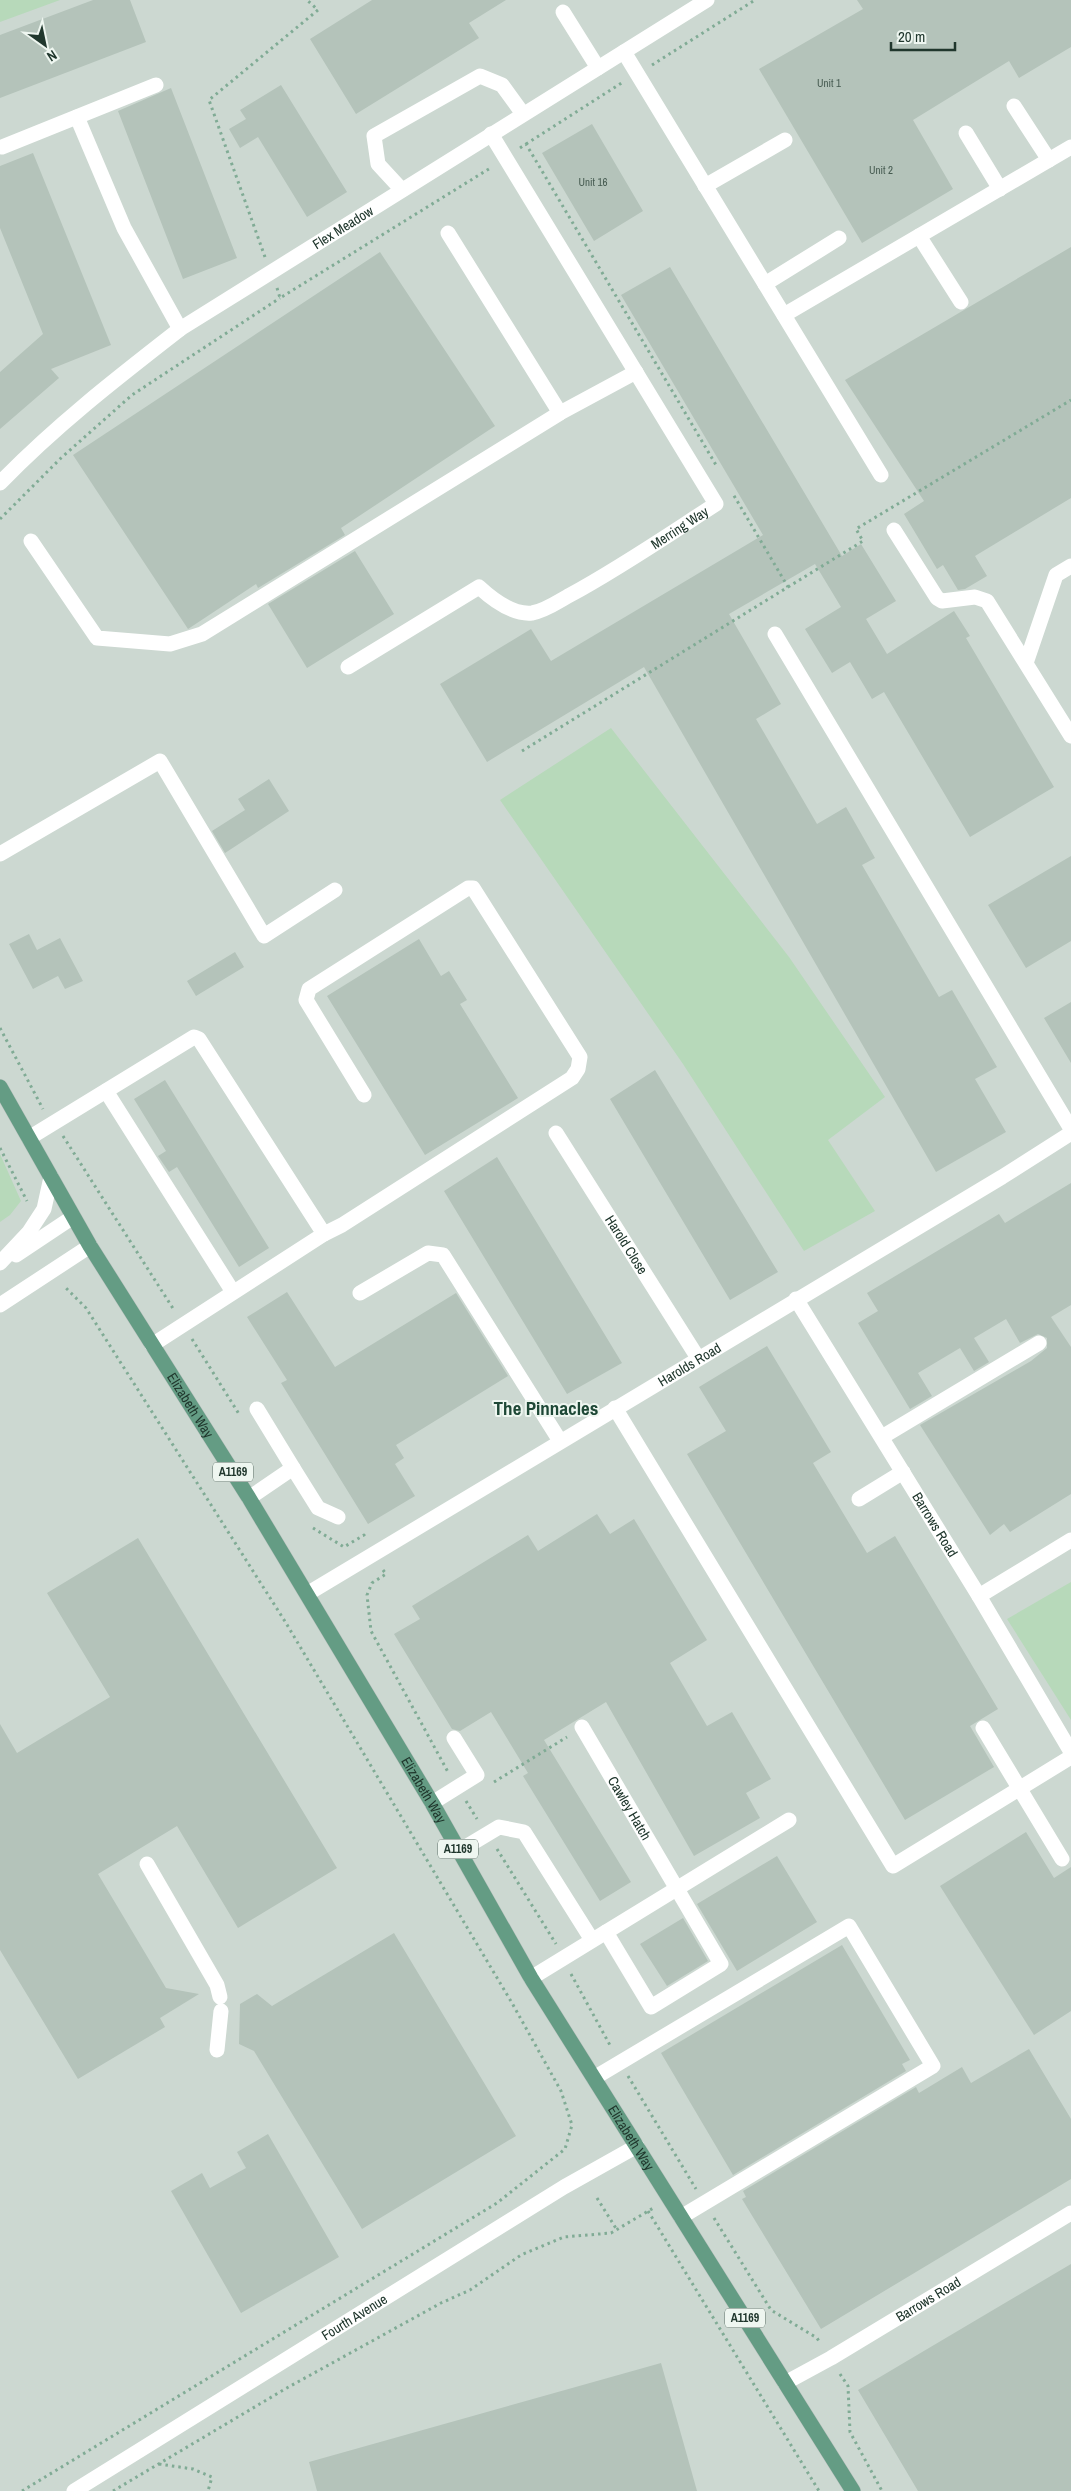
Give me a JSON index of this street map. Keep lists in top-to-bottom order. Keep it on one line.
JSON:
{"streets":{"main road":["Elizabeth Way","A1169"],"street":["Flex Meadow","Merring Way","Harold Close","Harolds Road","Barrows Road","Cawley Hatch","Fourth Avenue"]},"crossings":[["Flex Meadow","Merring Way"],["Harold Close","Harolds Road"],["Harolds Road","Elizabeth Way"],["Harolds Road","Barrows Road"],["Elizabeth Way","Barrows Road"],["Elizabeth Way","Fourth Avenue"]],"districts":["The Pinnacles"],"house_numbers":["Unit 1","Unit 2","Unit 16"],"scale_bar":"20 m","north":"bottom right"}
